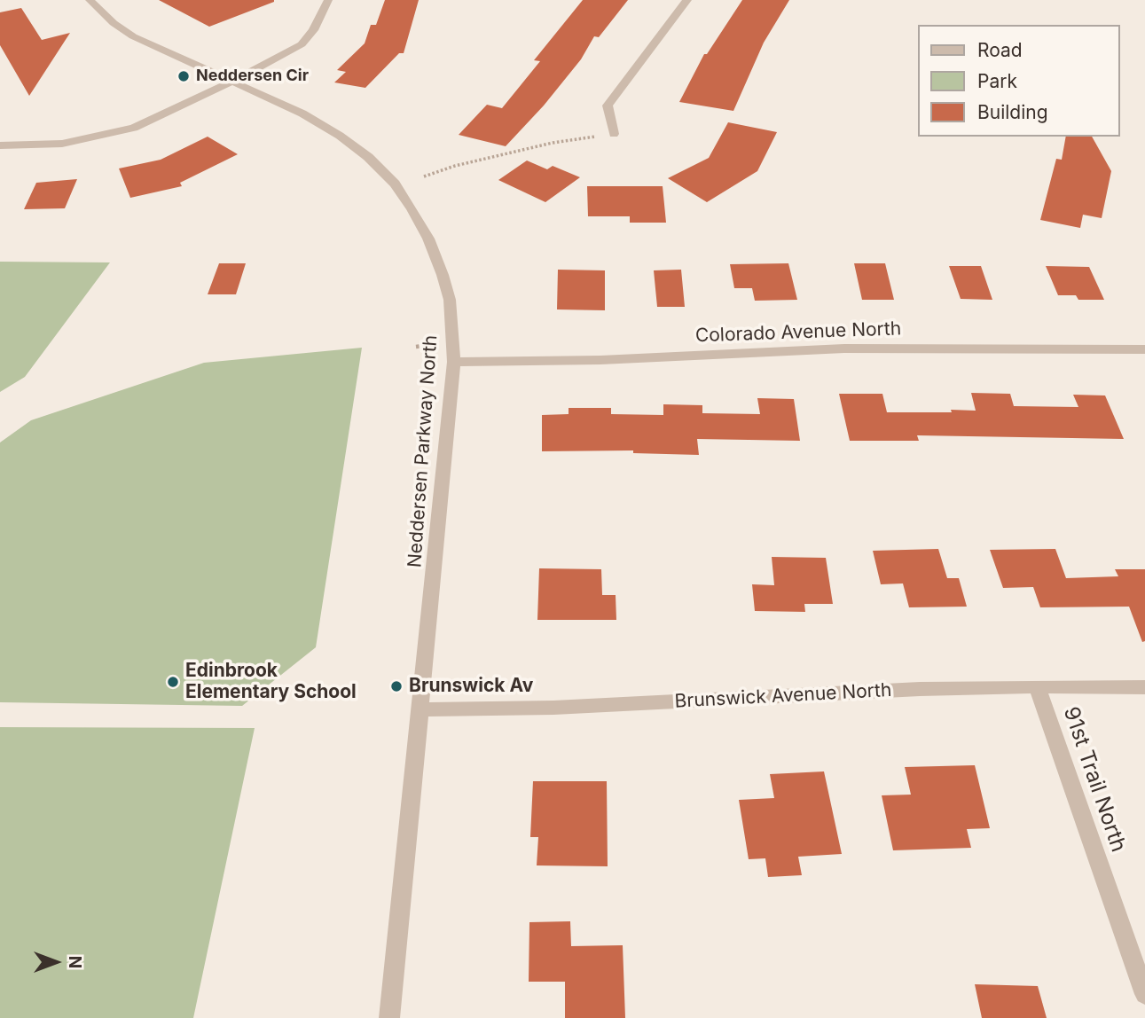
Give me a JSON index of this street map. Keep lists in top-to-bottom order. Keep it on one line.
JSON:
{"streets":{"street":["Colorado Avenue North","Neddersen Parkway North","Brunswick Avenue North","91st Trail North"]},"crossings":[["Colorado Avenue North","Neddersen Parkway North"],["Neddersen Parkway North","Brunswick Avenue North"],["Brunswick Avenue North","91st Trail North"]],"places":["Neddersen Cir","Edinbrook Elementary School","Brunswick Av"],"legend":["Road","Park","Building"],"north":"right"}
